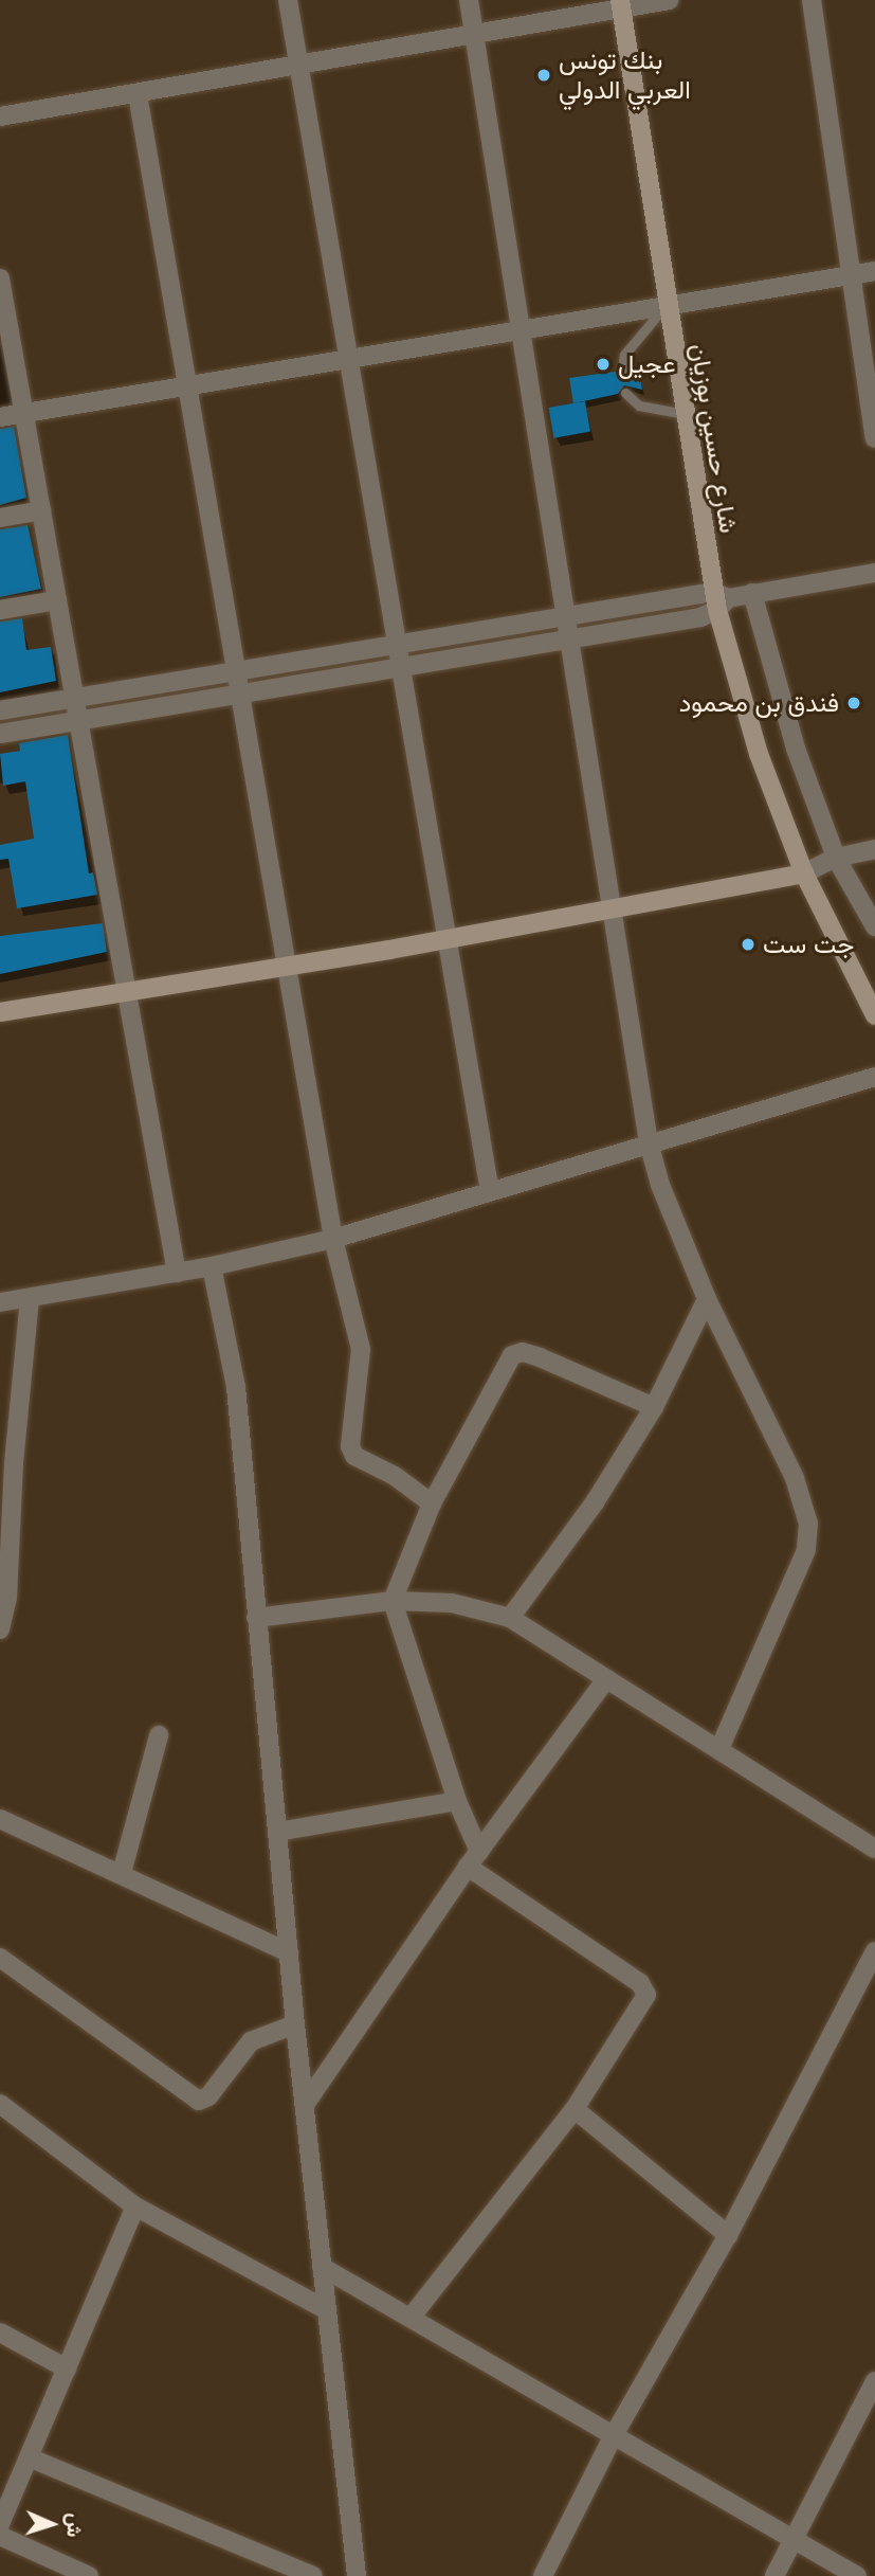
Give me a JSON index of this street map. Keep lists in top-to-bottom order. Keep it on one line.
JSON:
{"streets":{"main road":["شارع حسين بوزيان"]},"places":["بنك تونس العربي الدولي","عجيل","فندق بن محمود","جت ست"],"north":"right"}
